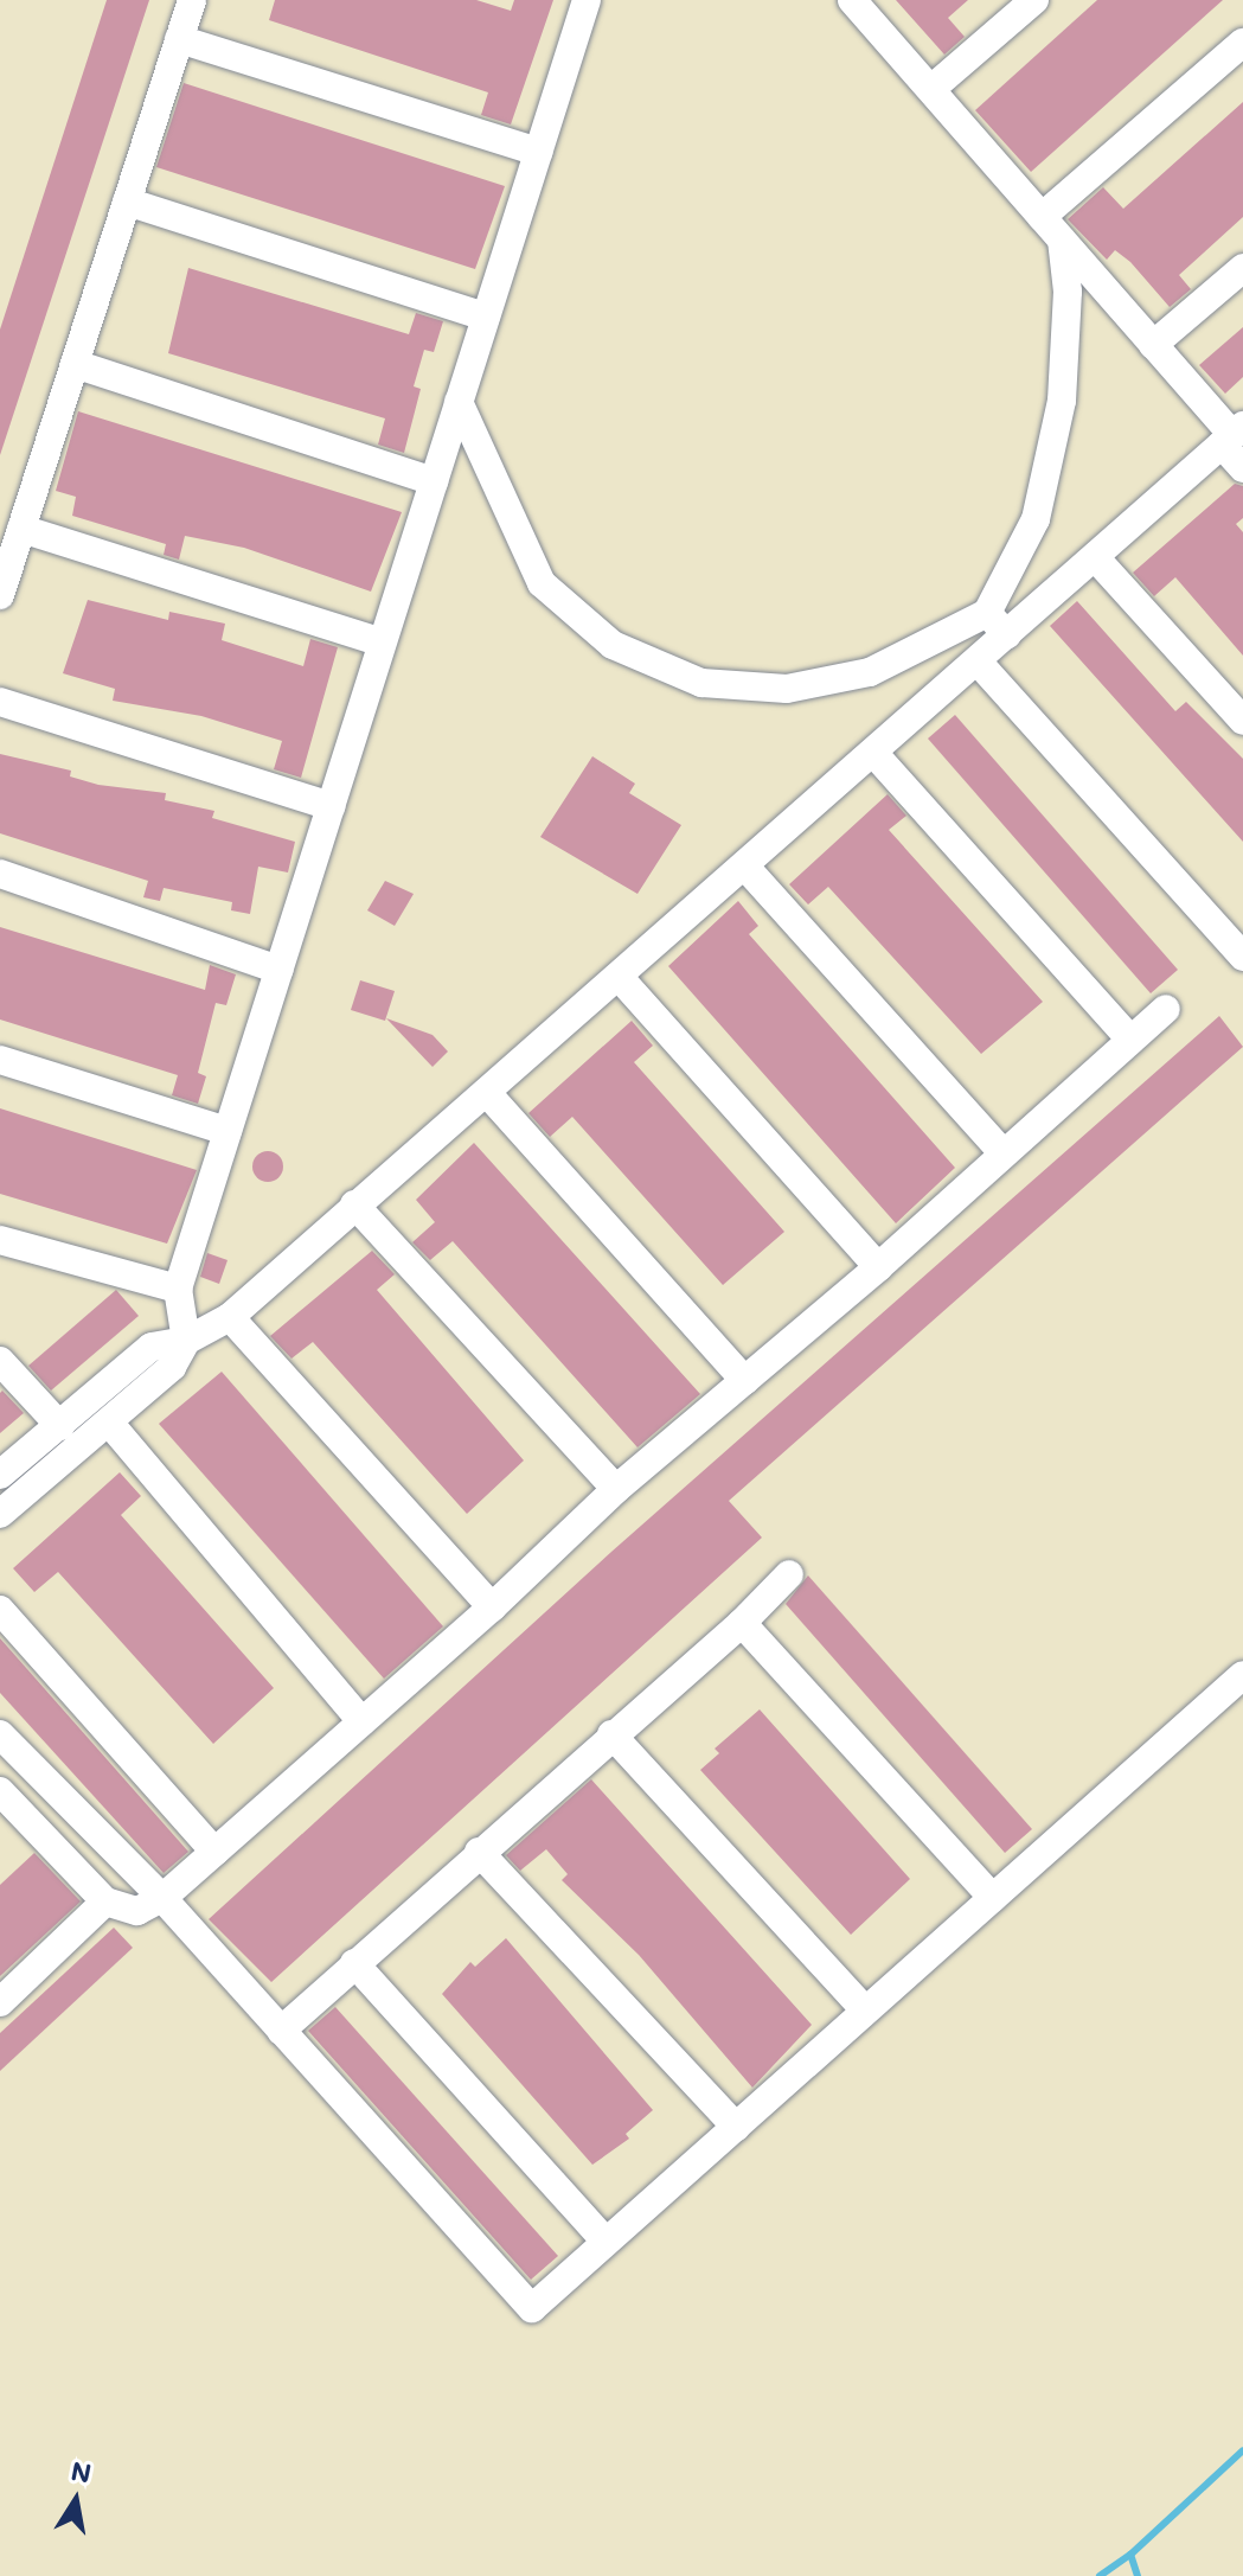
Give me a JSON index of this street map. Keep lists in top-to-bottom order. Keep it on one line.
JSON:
{"north":"top"}
